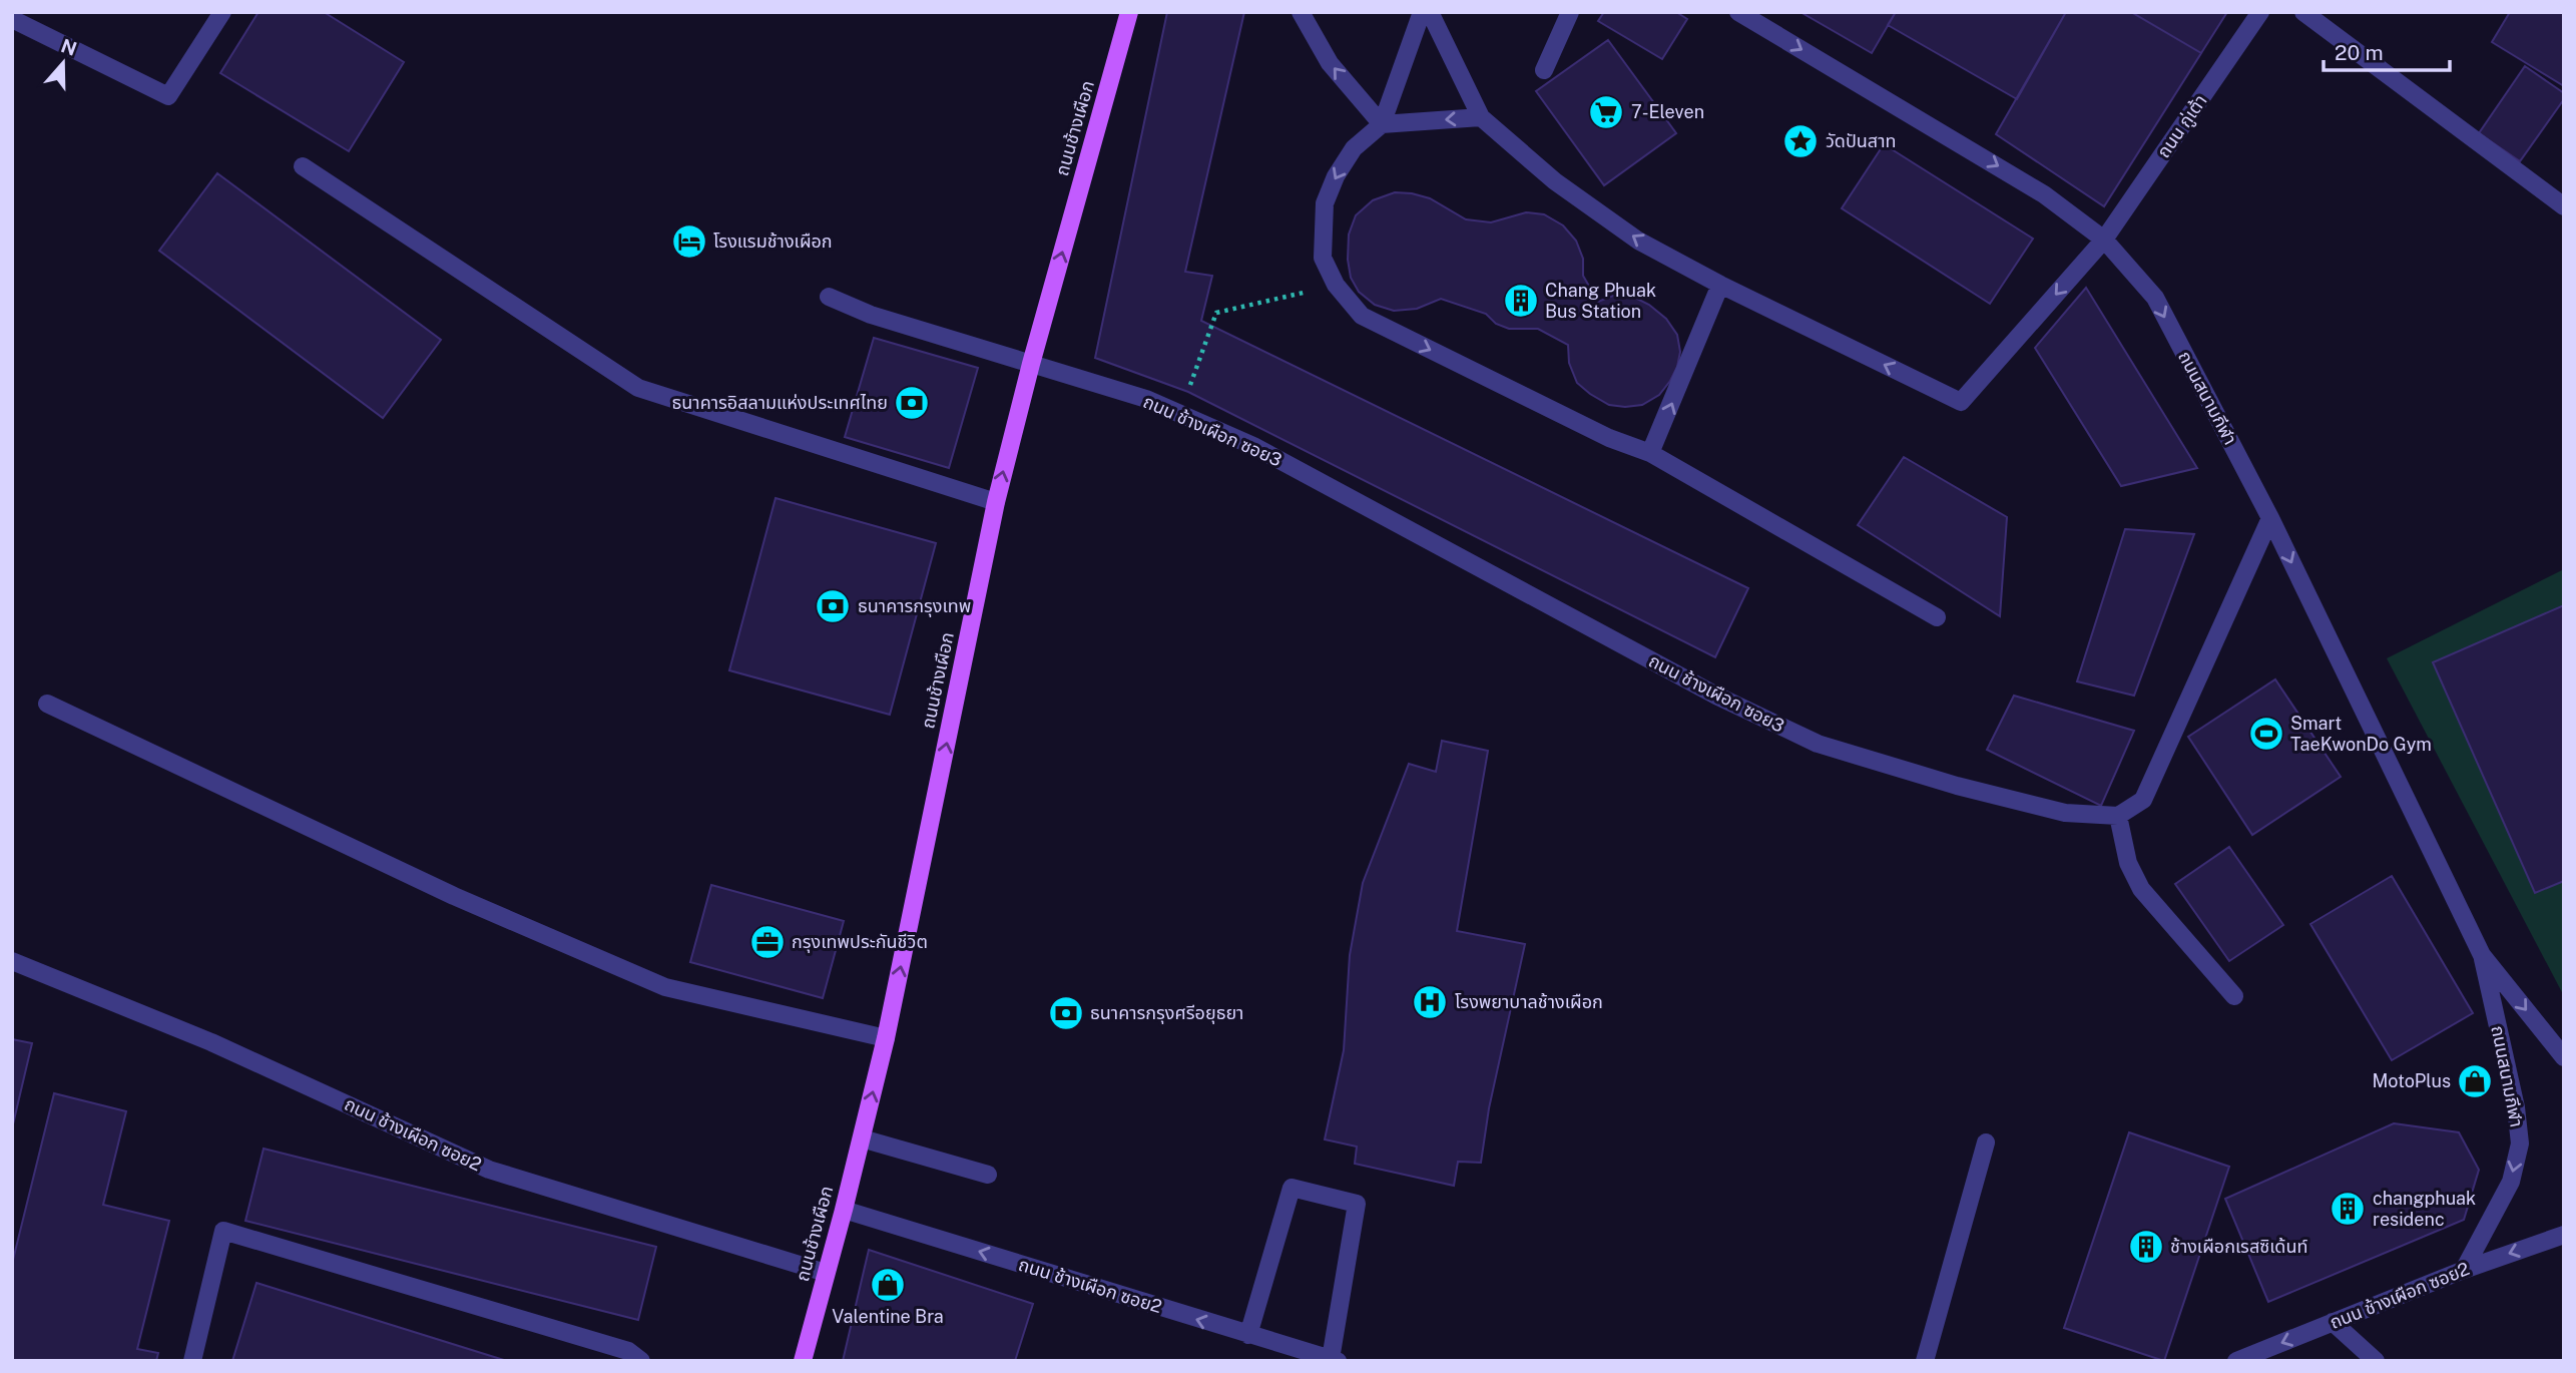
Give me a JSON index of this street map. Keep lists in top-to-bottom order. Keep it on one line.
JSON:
{"streets":{"main road":["ถนนช้างเผือก"],"street":["ถนน กู่เต้า","ถนนสนามกีฬา","ถนน ช้างเผือก ซอย3","ถนน ช้างเผือก ซอย2"]},"crossings":[["ถนน กู่เต้า","ถนนสนามกีฬา"],["ถนนช้างเผือก","ถนน ช้างเผือก ซอย3"],["ถนนช้างเผือก","ถนน ช้างเผือก ซอย2"],["ถนนสนามกีฬา","ถนน ช้างเผือก ซอย2"]],"one_way":["ถนนช้างเผือก","ถนนสนามกีฬา"],"places":{"supermarket":["7-Eleven"],"place":["วัดปันสาท"],"hotel":["โรงแรมช้างเผือก"],"building":["Chang Phuak Bus Station","changphuak residenc","ช้างเผือกเรสซิเด้นท์"],"bank":["ธนาคารอิสลามแห่งประเทศไทย","ธนาคารกรุงเทพ","ธนาคารกรุงศรีอยุธยา"],"sports":["Smart TaeKwonDo Gym"],"office":["กรุงเทพประกันชีวิต"],"hospital":["โรงพยาบาลช้างเผือก"],"shop":["MotoPlus","Valentine Bra"]},"scale_bar":"20 m","north":"top"}
